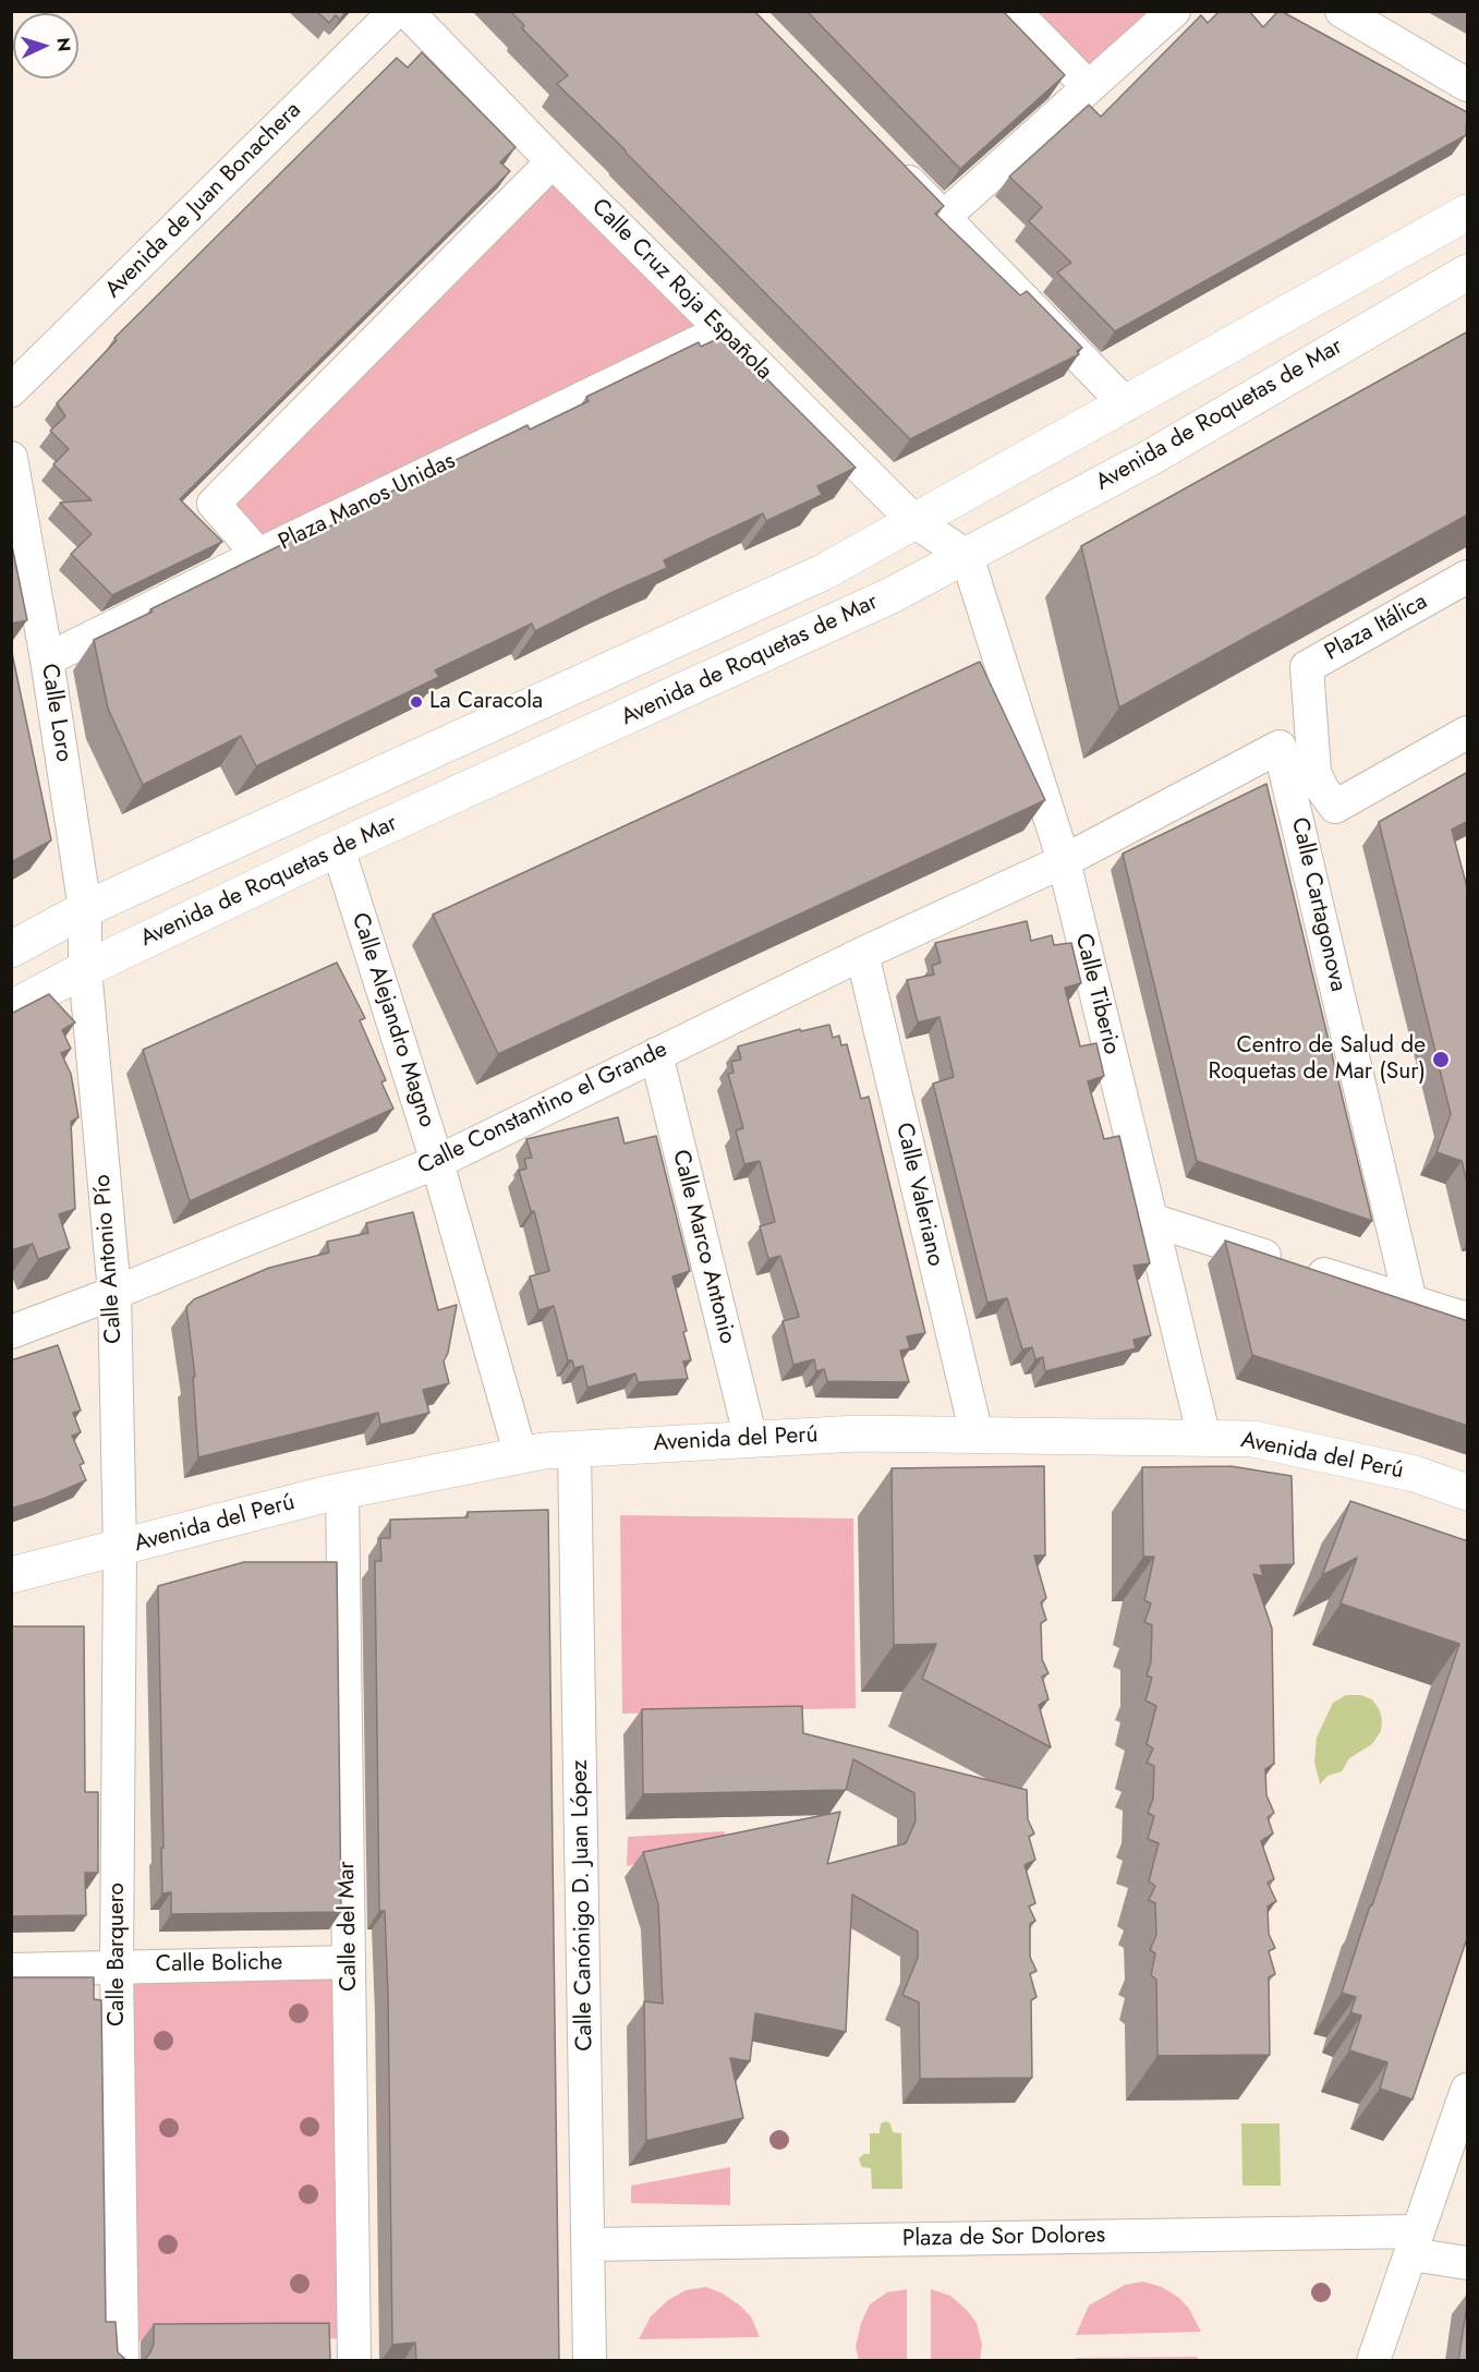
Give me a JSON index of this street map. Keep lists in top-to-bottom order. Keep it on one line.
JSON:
{"streets":{"main road":["Avenida de Roquetas de Mar","Avenida del Perú"],"street":["Avenida de Juan Bonachera","Calle Cruz Roja Española","Plaza Manos Unidas","Plaza Itálica","Calle Loro","Calle Cartagonova","Calle Tiberio","Calle Alejandro Magno","Calle Constantino el Grande","Calle Valeriano","Calle Marco Antonio","Calle Antonio Pío","Calle Canónigo D. Juan López","Calle del Mar","Calle Barquero","Calle Boliche","Plaza de Sor Dolores"]},"crossings":[["Calle Cruz Roja Española","Avenida de Roquetas de Mar"],["Calle Cruz Roja Española","Plaza Manos Unidas"],["Calle Cruz Roja Española","Calle Tiberio"],["Avenida de Roquetas de Mar","Calle Loro"],["Avenida de Roquetas de Mar","Calle Tiberio"],["Avenida de Roquetas de Mar","Calle Alejandro Magno"],["Avenida de Roquetas de Mar","Calle Antonio Pío"],["Calle Loro","Calle Antonio Pío"],["Calle Cartagonova","Calle Tiberio"],["Calle Cartagonova","Calle Constantino el Grande"],["Calle Tiberio","Calle Constantino el Grande"],["Calle Tiberio","Avenida del Perú"],["Calle Alejandro Magno","Calle Constantino el Grande"],["Calle Alejandro Magno","Avenida del Perú"],["Calle Constantino el Grande","Calle Valeriano"],["Calle Constantino el Grande","Calle Marco Antonio"],["Calle Constantino el Grande","Calle Antonio Pío"],["Calle Valeriano","Avenida del Perú"],["Calle Marco Antonio","Avenida del Perú"],["Calle Antonio Pío","Avenida del Perú"],["Calle Antonio Pío","Calle Barquero"],["Avenida del Perú","Calle Canónigo D. Juan López"],["Avenida del Perú","Calle del Mar"],["Avenida del Perú","Calle Barquero"],["Calle Canónigo D. Juan López","Plaza de Sor Dolores"],["Calle del Mar","Calle Boliche"],["Calle Barquero","Calle Boliche"]],"places":["La Caracola","Centro de Salud de Roquetas de Mar (Sur)"],"north":"right"}
